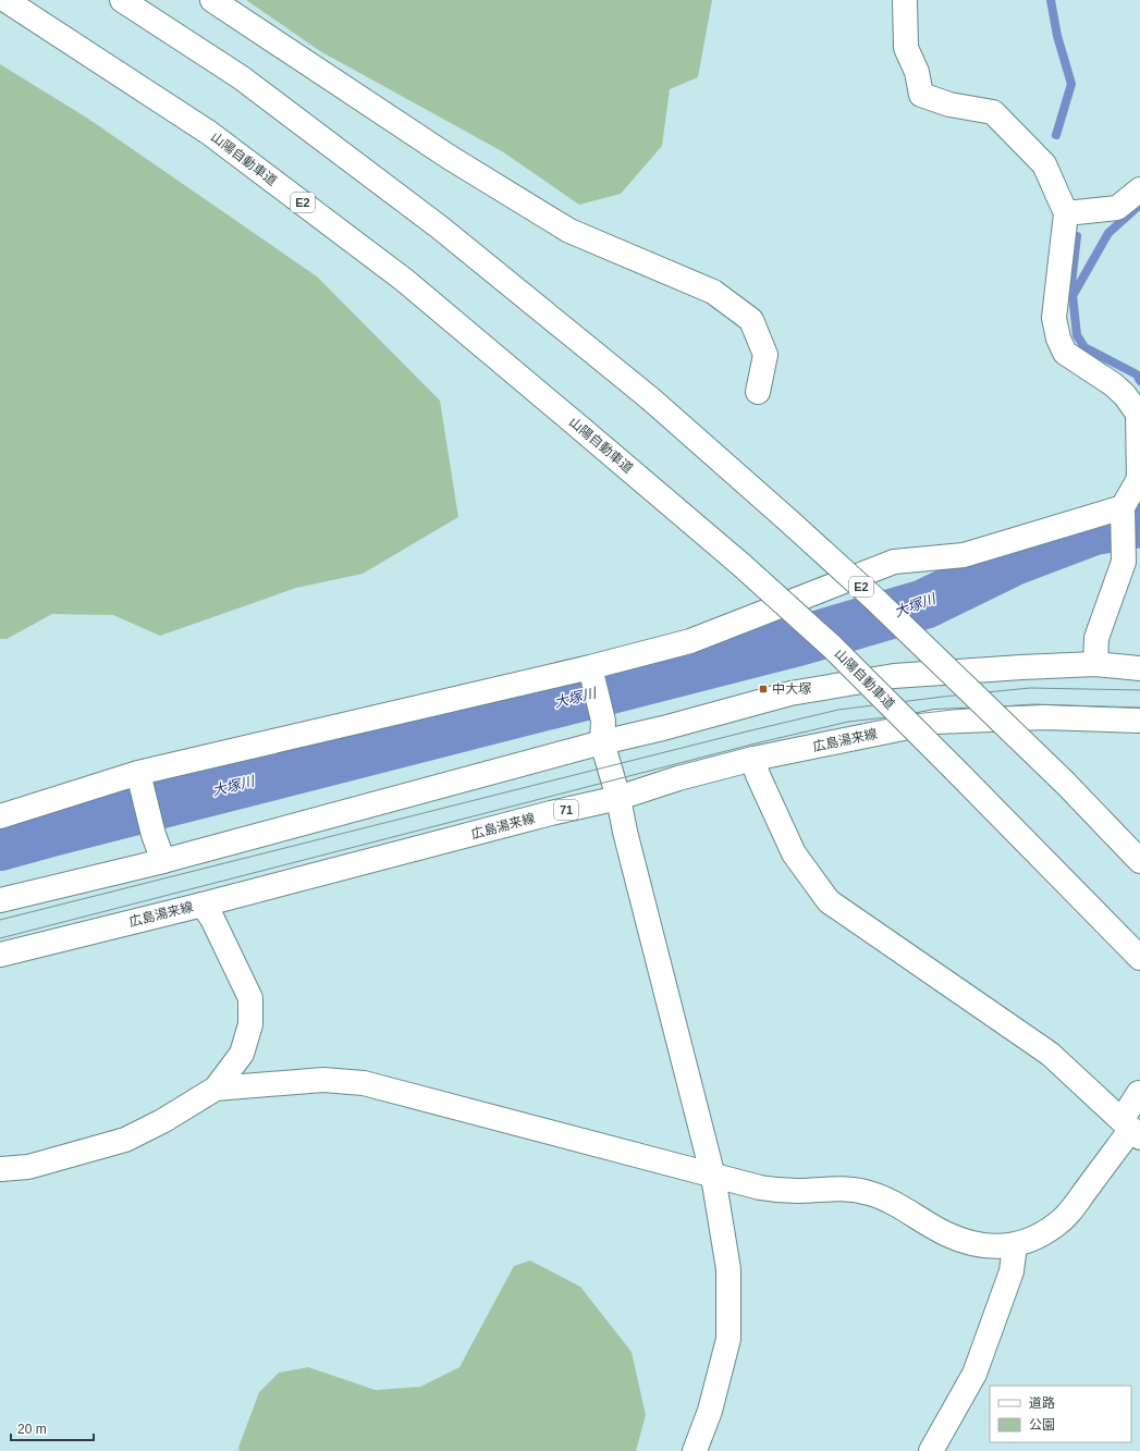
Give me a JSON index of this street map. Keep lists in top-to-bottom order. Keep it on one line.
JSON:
{"streets":{"main road":["山陽自動車道","E2","広島湯来線","71"]},"water":["大塚川"],"places":{"transit":["中大塚"]},"legend":["道路","公園"],"scale_bar":"20 m"}
